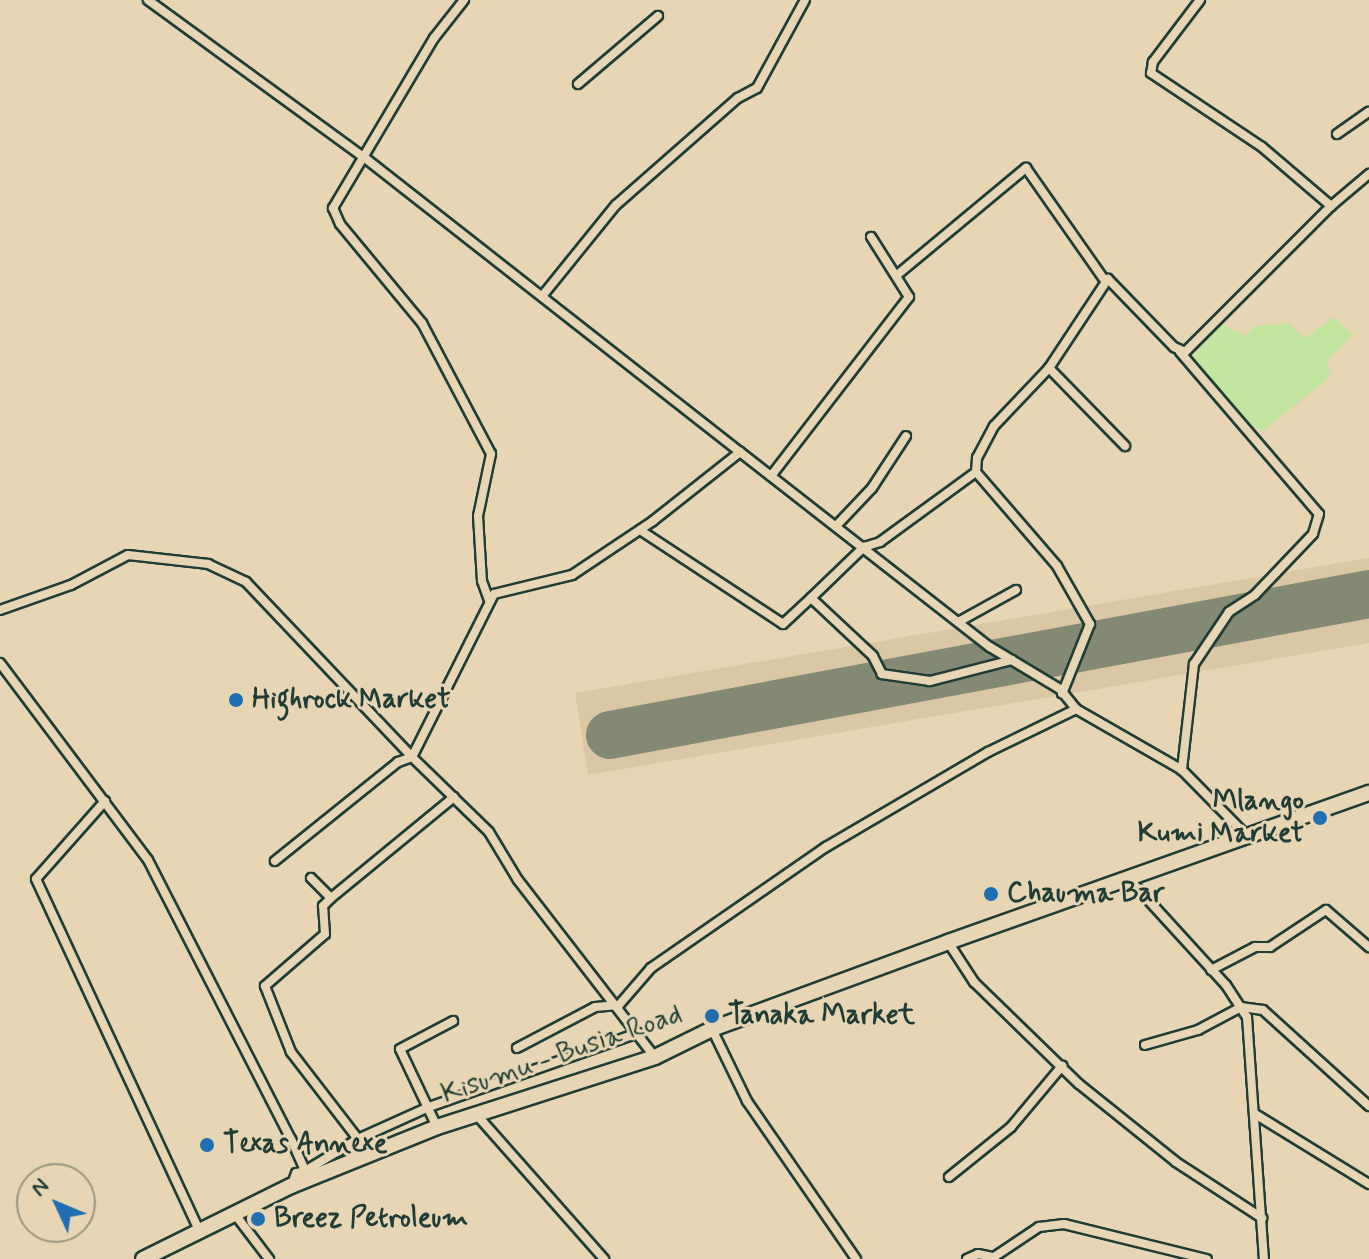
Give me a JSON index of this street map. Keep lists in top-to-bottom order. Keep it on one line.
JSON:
{"streets":{"highway":["Kisumu - Busia Road"]},"places":["Highrock Market","Mlango Kumi Market","Chauma Bar","Tanaka Market","Texas Annexe","Breez Petroleum"],"north":"top left"}
